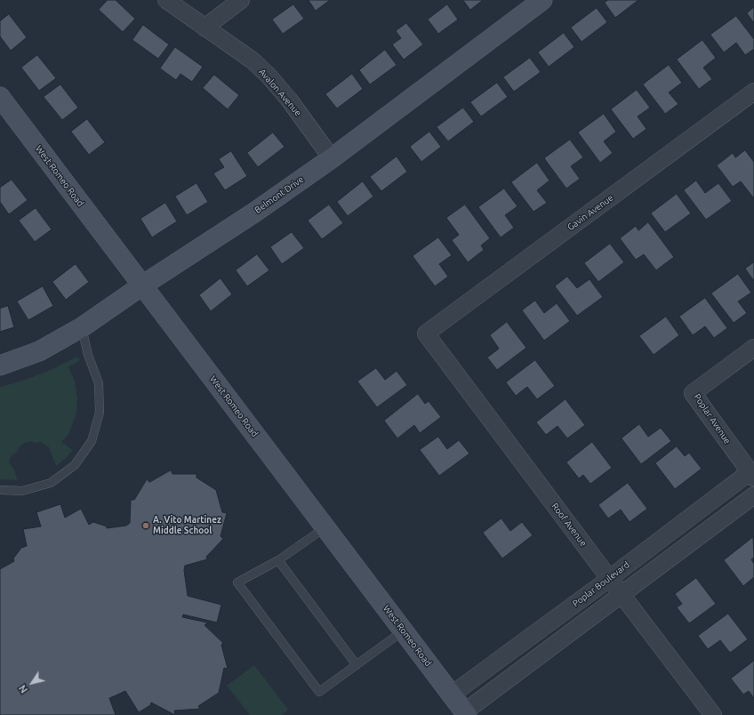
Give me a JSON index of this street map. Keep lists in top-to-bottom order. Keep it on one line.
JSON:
{"streets":{"main road":["West Romeo Road","Belmont Drive"],"street":["Avalon Avenue","Gavin Avenue","Poplar Avenue","Roof Avenue","Poplar Boulevard"]},"crossings":[["Avalon Avenue","Belmont Drive"],["West Romeo Road","Belmont Drive"],["West Romeo Road","Poplar Boulevard"],["Gavin Avenue","Roof Avenue"],["Poplar Avenue","Poplar Boulevard"],["Roof Avenue","Poplar Boulevard"]],"places":["A. Vito Martinez Middle School"],"north":"bottom left"}
